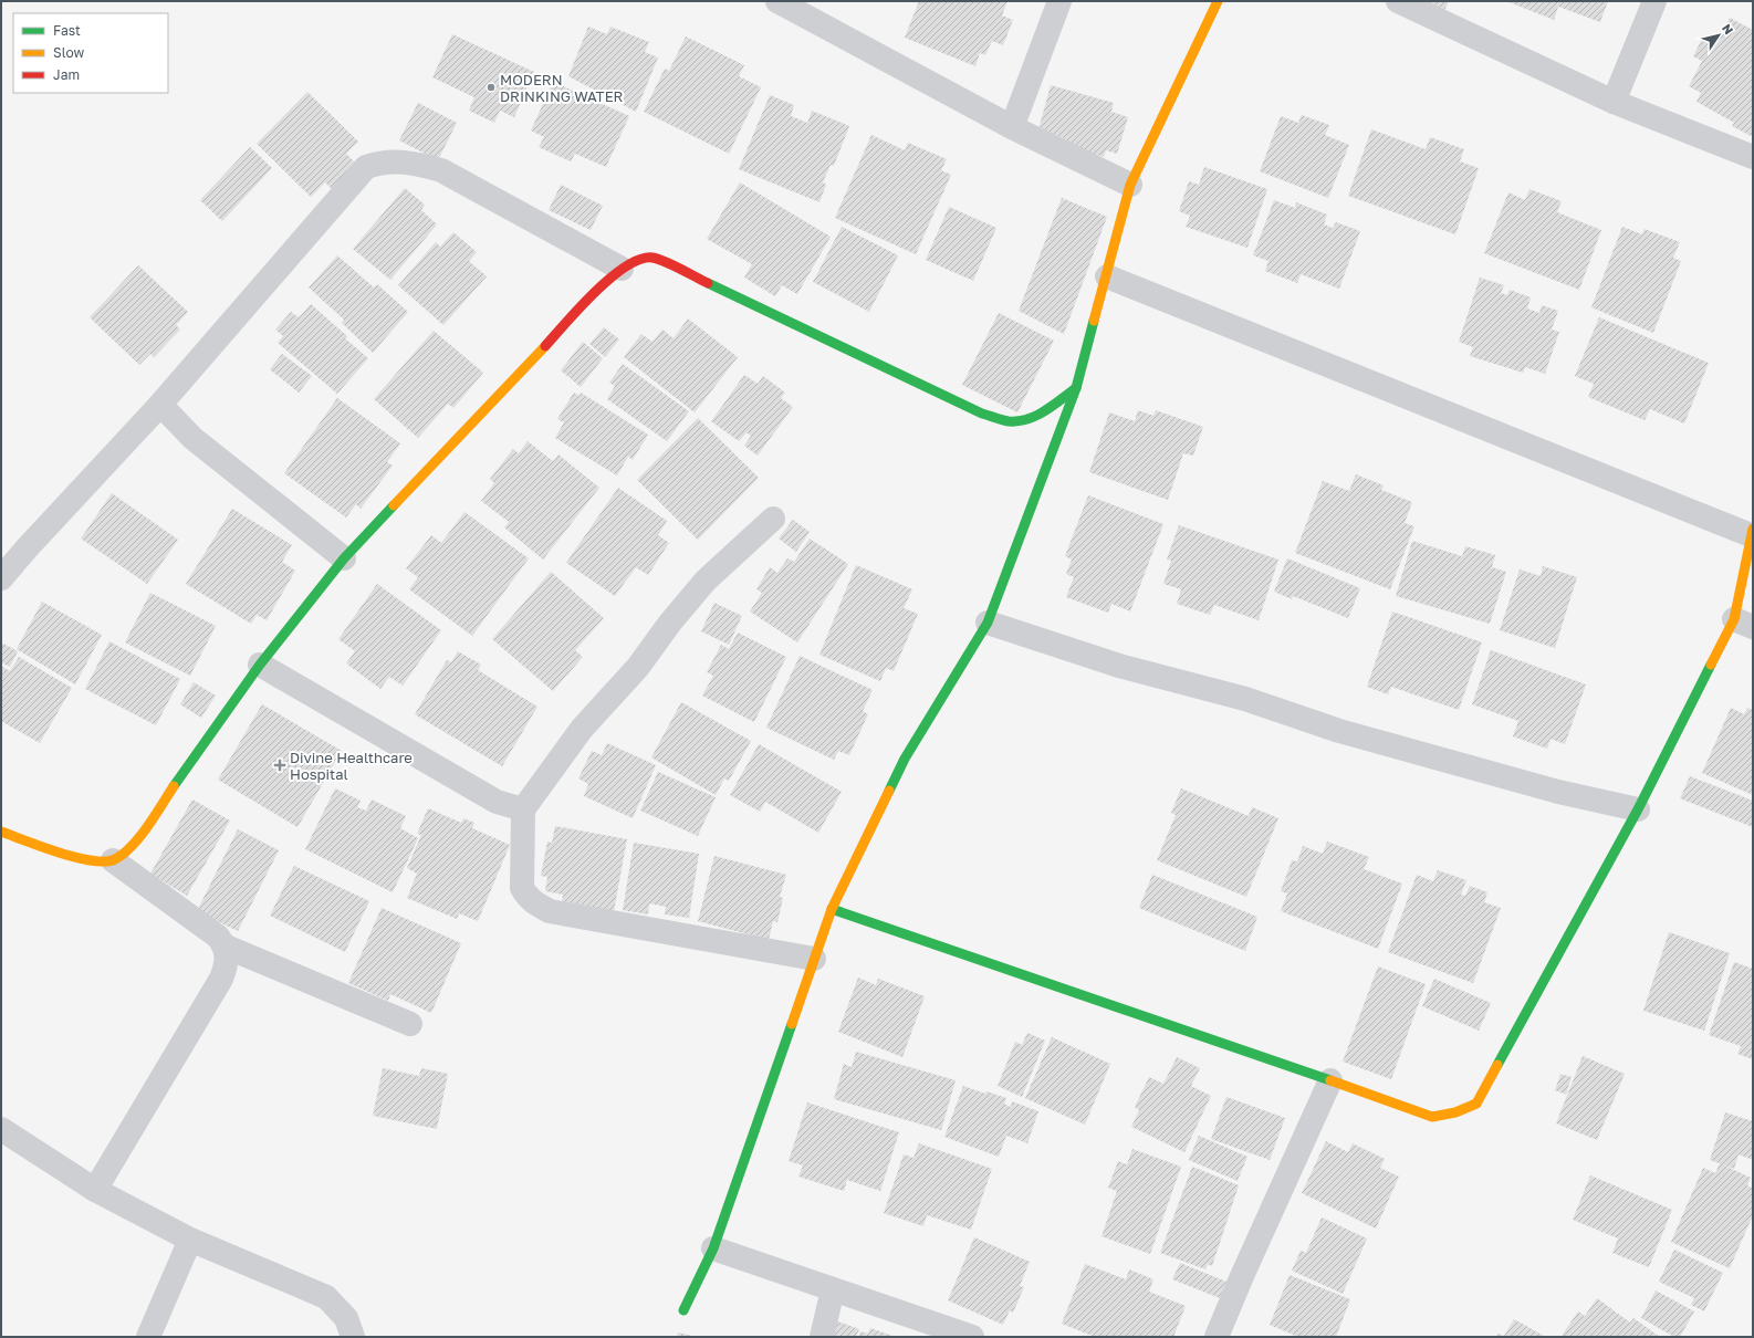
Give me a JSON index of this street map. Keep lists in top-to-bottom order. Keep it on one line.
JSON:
{"places":{"other":["MODERN DRINKING WATER"],"health":["Divine Healthcare Hospital"]},"legend":["Fast","Slow","Jam"],"north":"top right"}
